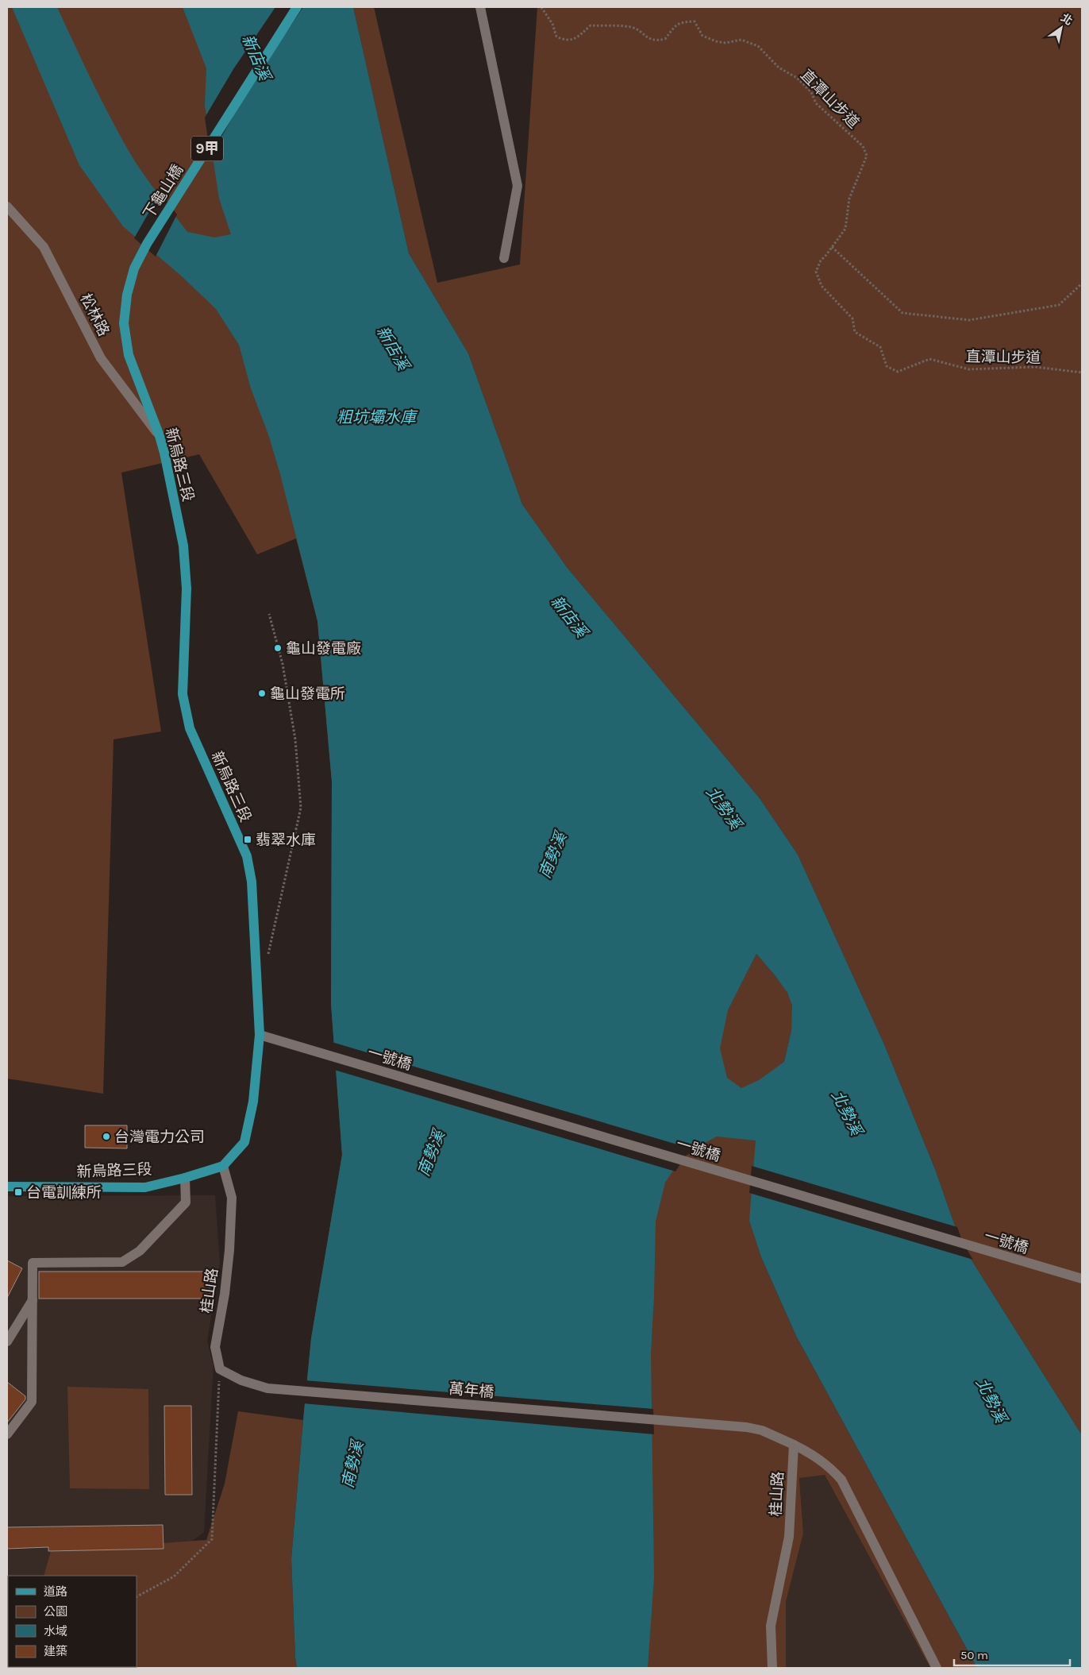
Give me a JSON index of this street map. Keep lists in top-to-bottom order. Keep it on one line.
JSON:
{"streets":{"main road":["9甲","下龜山橋","新烏路三段"],"street":["松林路","一號橋","桂山路","萬年橋"],"path":["直潭山步道"]},"crossings":[["下龜山橋","新烏路三段"],["松林路","新烏路三段"],["新烏路三段","一號橋"],["新烏路三段","桂山路"],["桂山路","萬年橋"]],"water":["新店溪","粗坑壩水庫","北勢溪","南勢溪"],"places":{"other":["龜山發電廠","龜山發電所","台灣電力公司"],"transit":["翡翠水庫","台電訓練所"]},"legend":["道路","公園","水域","建築"],"scale_bar":"50 m","north":"top right"}
